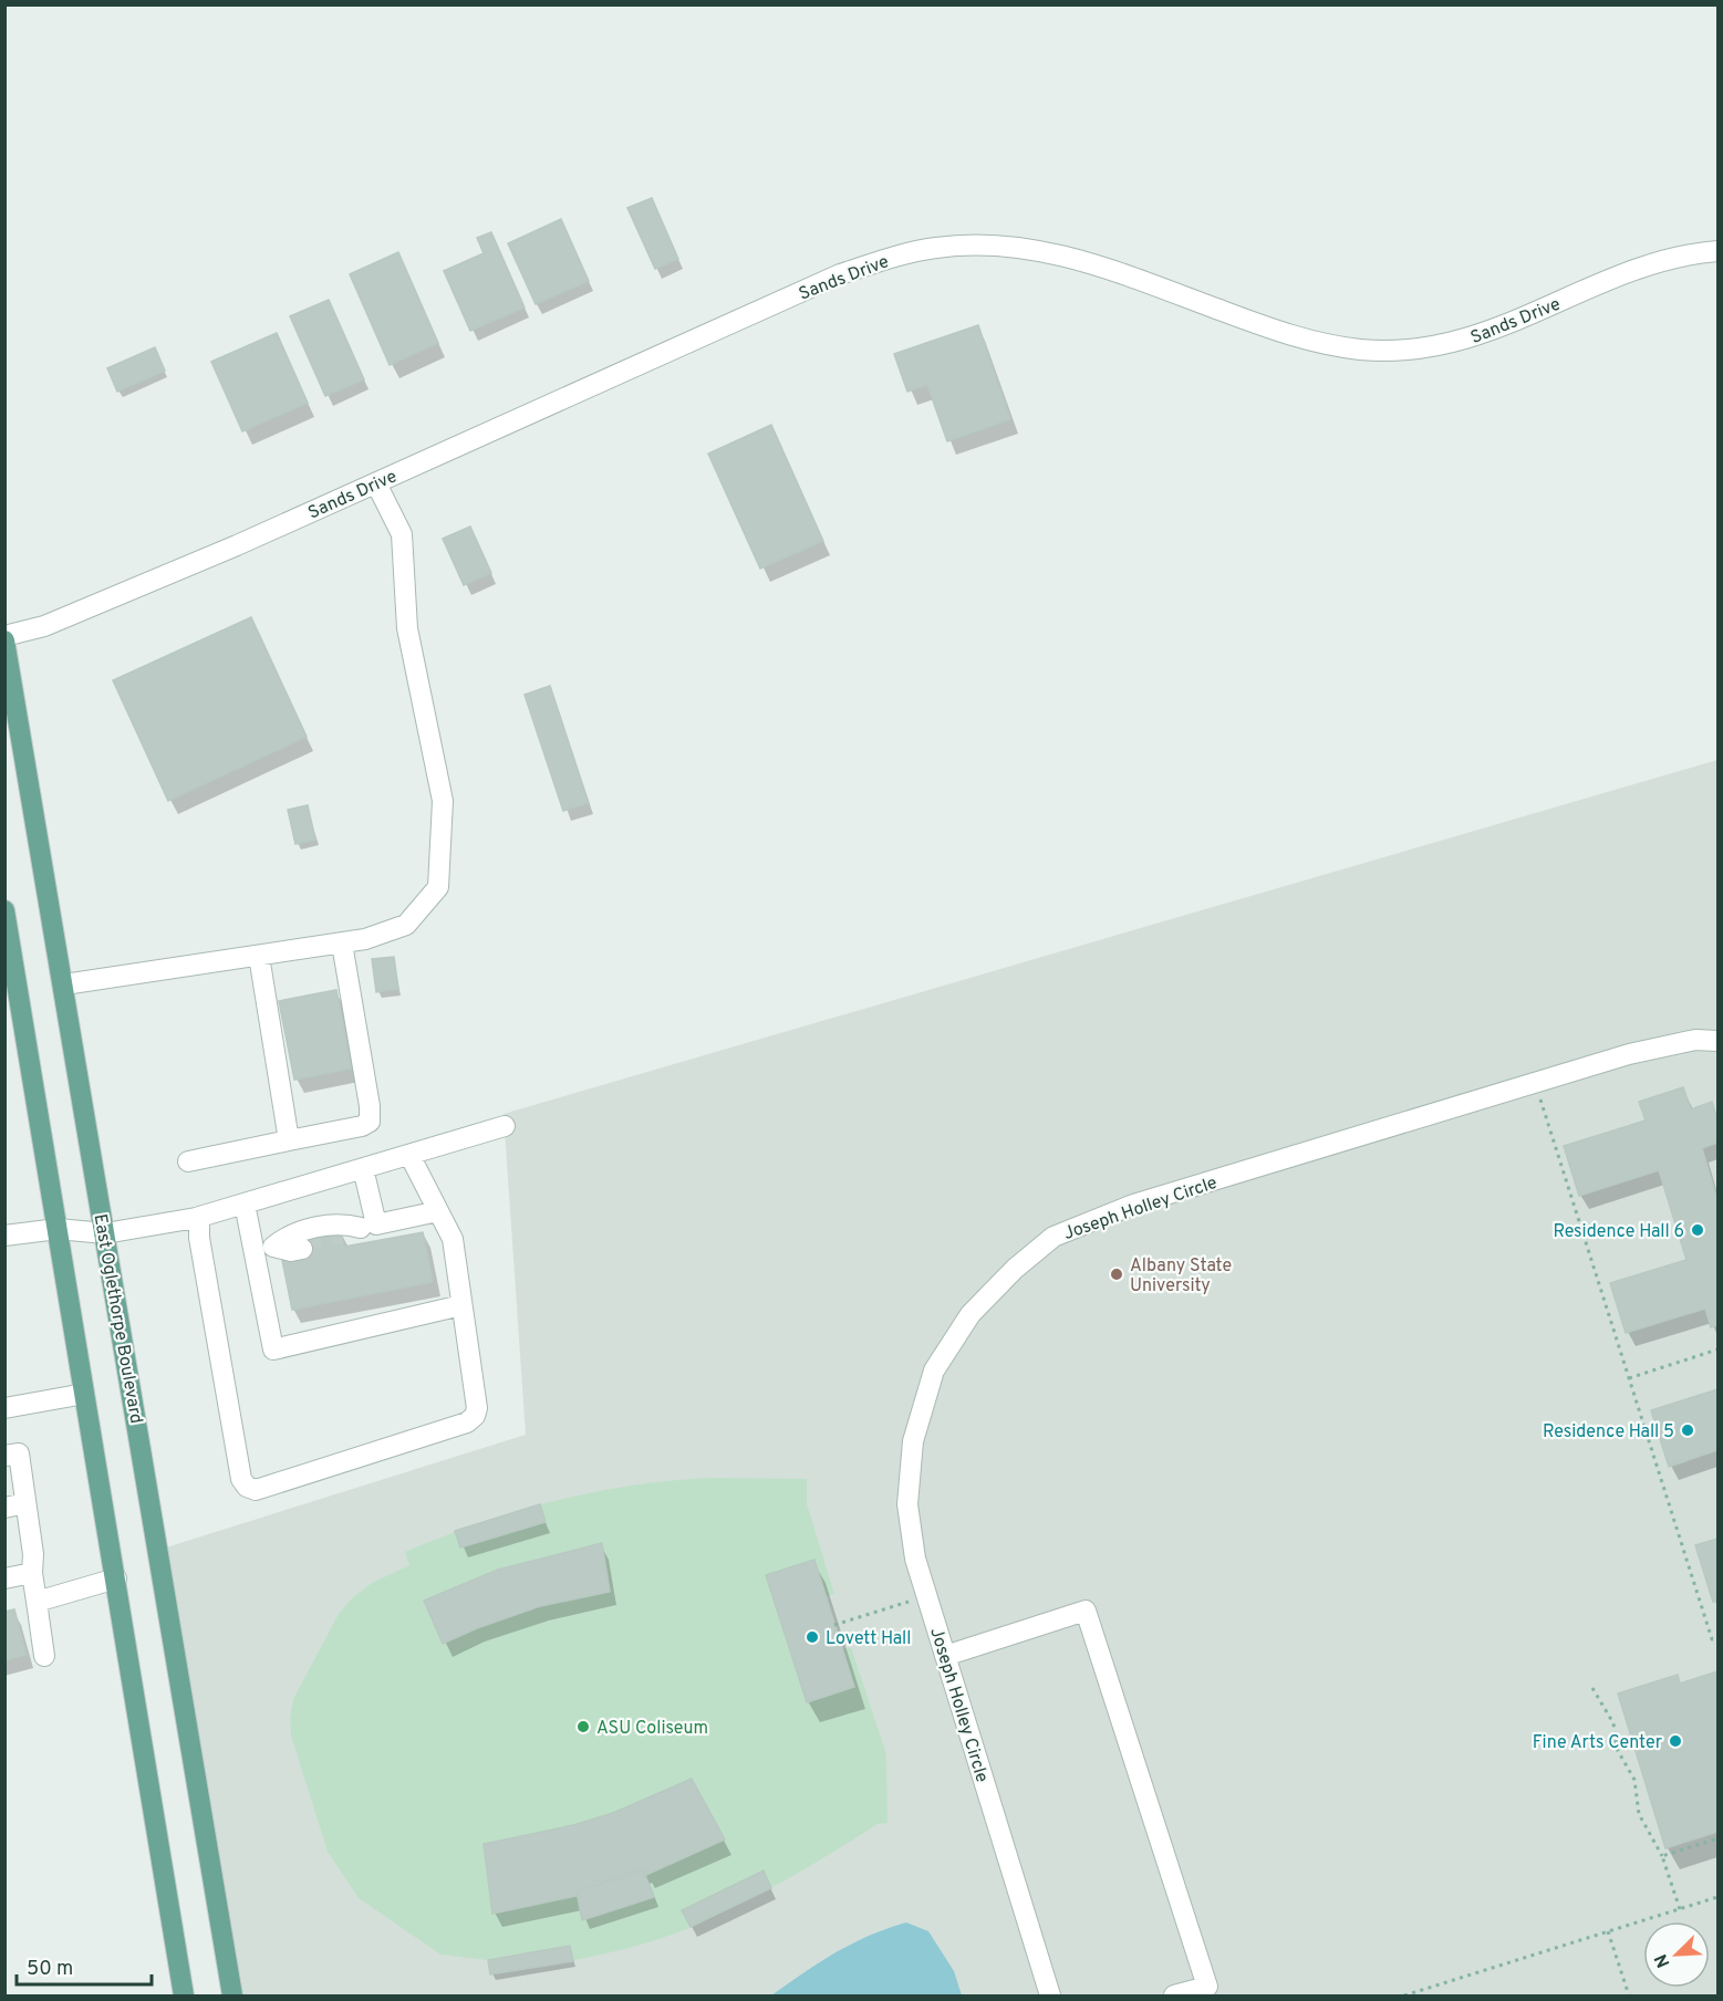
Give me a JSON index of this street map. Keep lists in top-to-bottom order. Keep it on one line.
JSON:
{"streets":{"main road":["East Oglethorpe Boulevard"],"street":["Sands Drive","Joseph Holley Circle"]},"crossings":[["Sands Drive","East Oglethorpe Boulevard"]],"places":["Residence Hall 6","Albany State University","Residence Hall 5","Lovett Hall","ASU Coliseum","Fine Arts Center"],"scale_bar":"50 m","north":"bottom left"}
